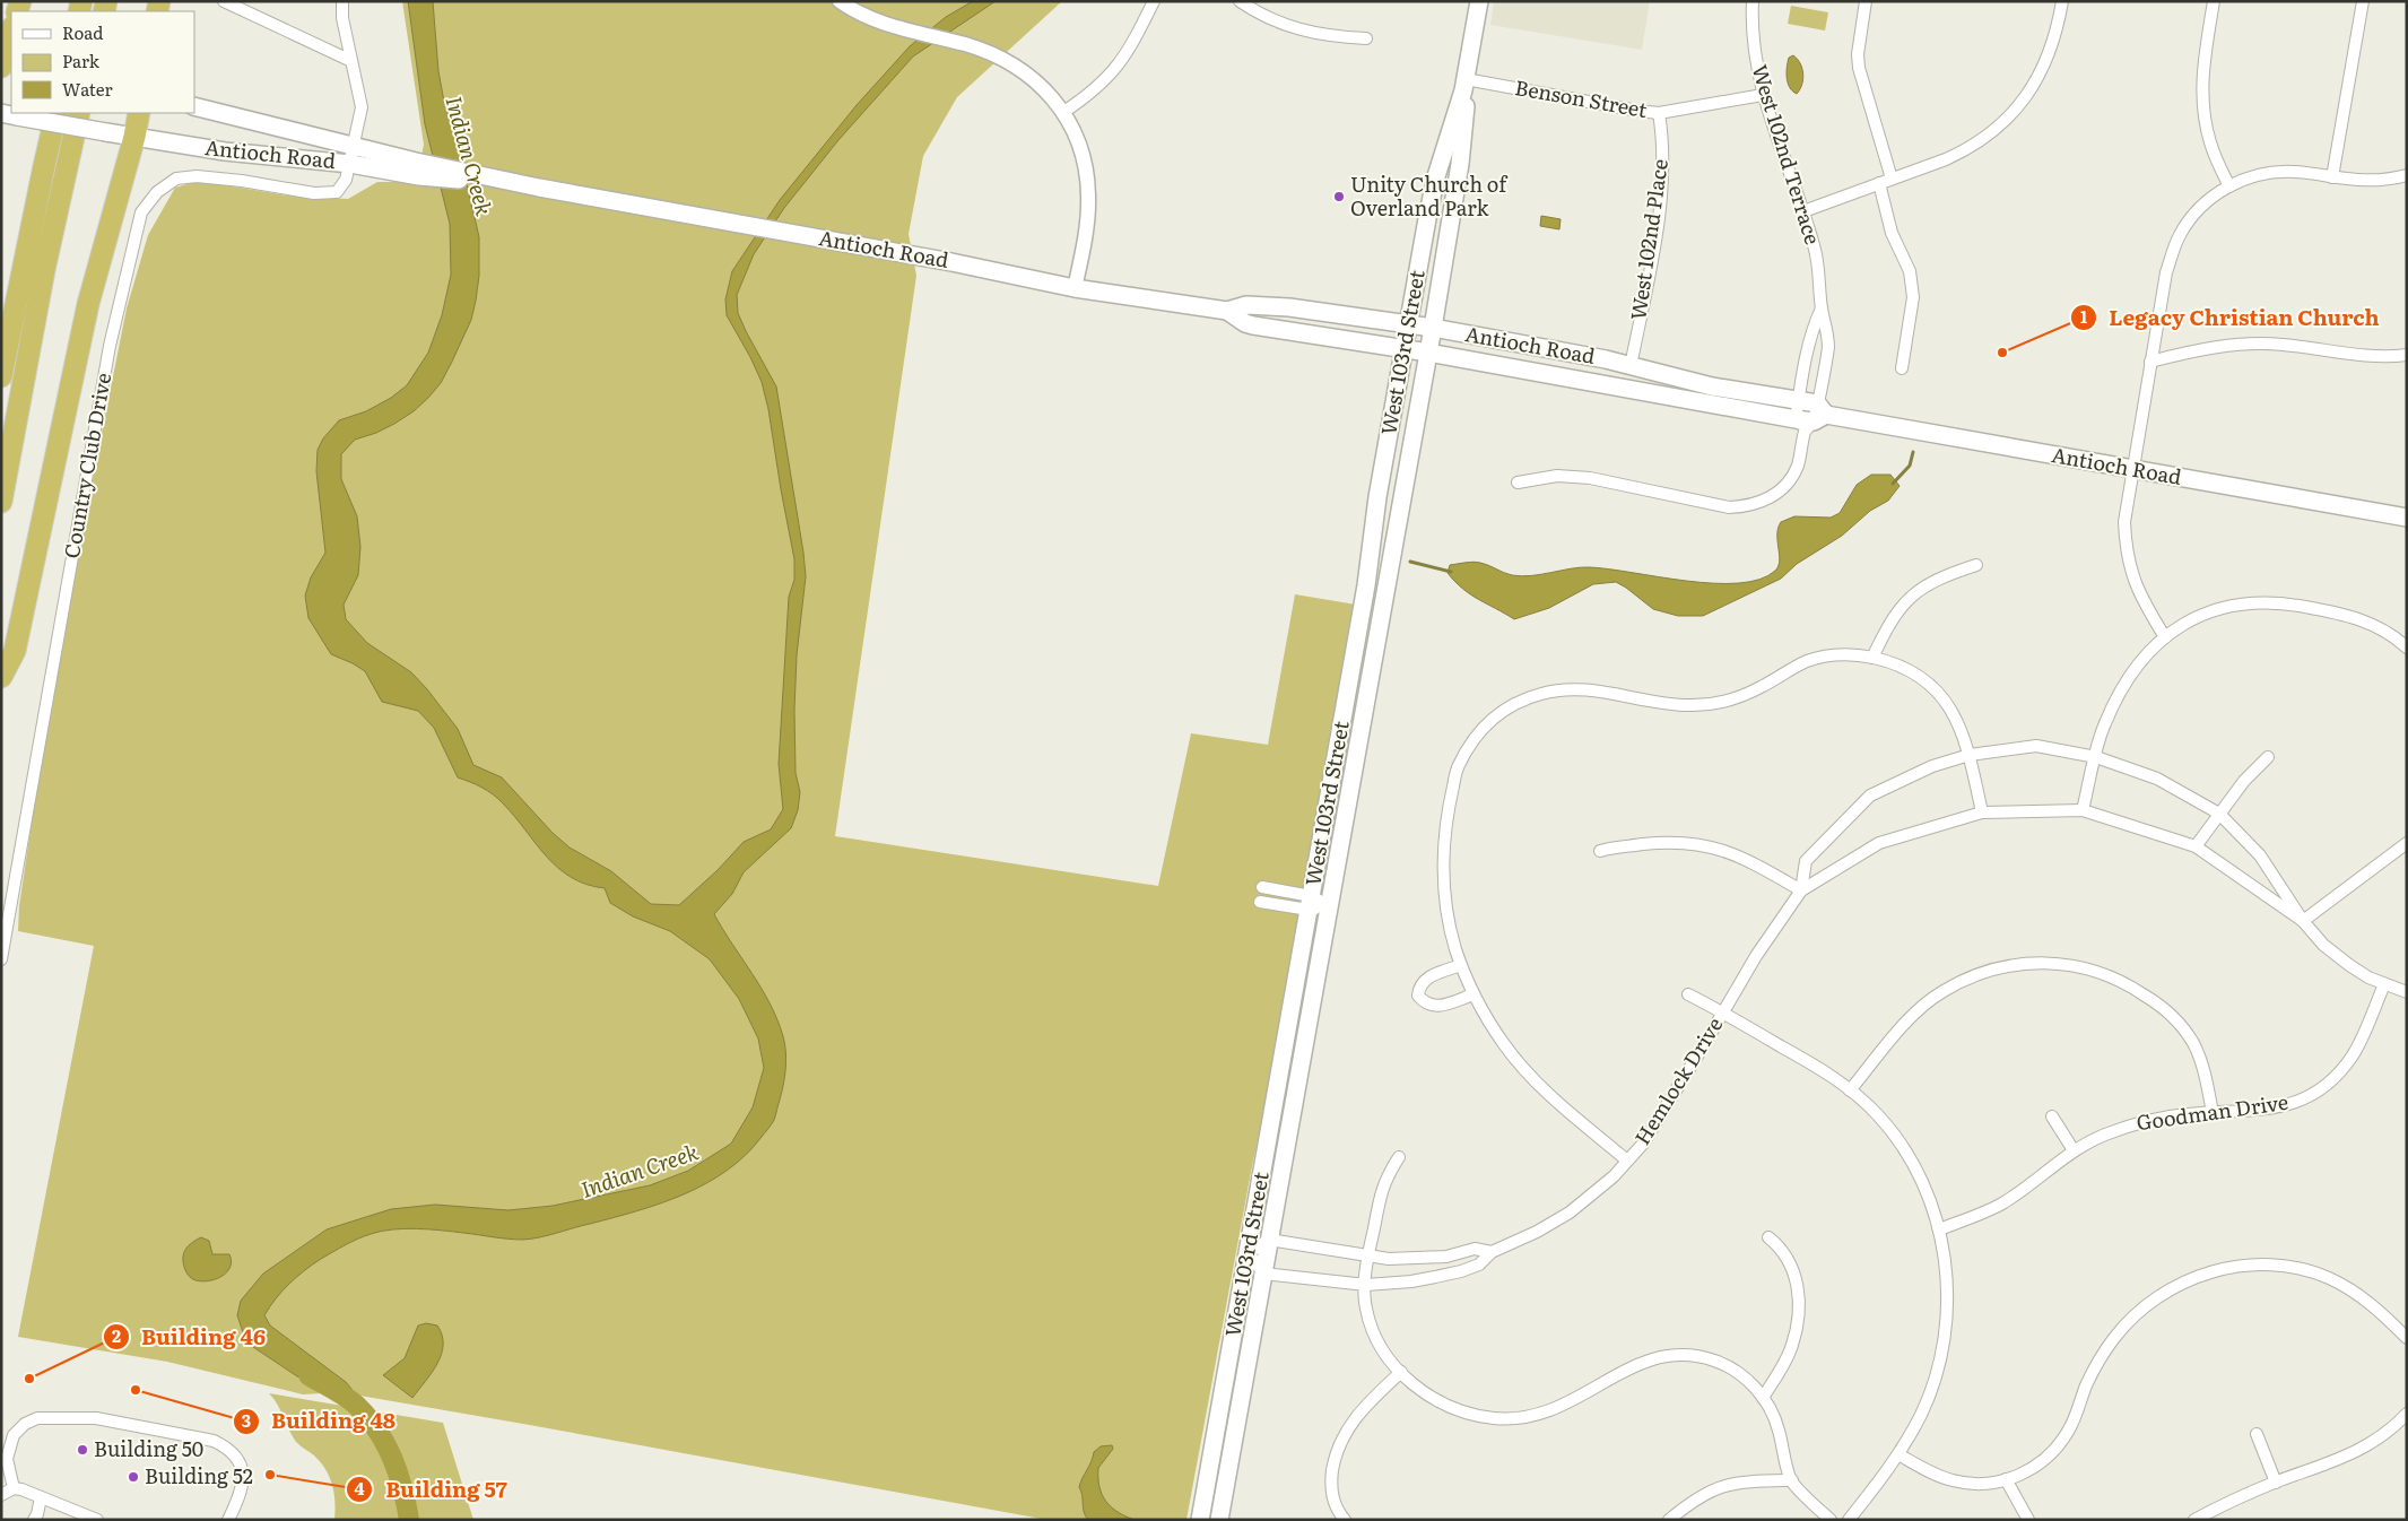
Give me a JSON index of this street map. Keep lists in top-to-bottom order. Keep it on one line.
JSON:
{"streets":{"main road":["Antioch Road","West 103rd Street"],"street":["Benson Street","West 102nd Terrace","West 102nd Place","Country Club Drive","Hemlock Drive","Goodman Drive"]},"crossings":[["Benson Street","West 102nd Terrace"],["Benson Street","West 102nd Place"],["Benson Street","West 103rd Street"],["Antioch Road","West 102nd Terrace"],["Antioch Road","West 102nd Place"],["Antioch Road","West 103rd Street"],["Antioch Road","Country Club Drive"],["West 103rd Street","Hemlock Drive"],["Hemlock Drive","Goodman Drive"]],"water":["Indian Creek"],"places":["Unity Church of Overland Park","Legacy Christian Church","Building 46","Building 48","Building 50","Building 57","Building 52"],"legend":["Road","Park","Water"]}
